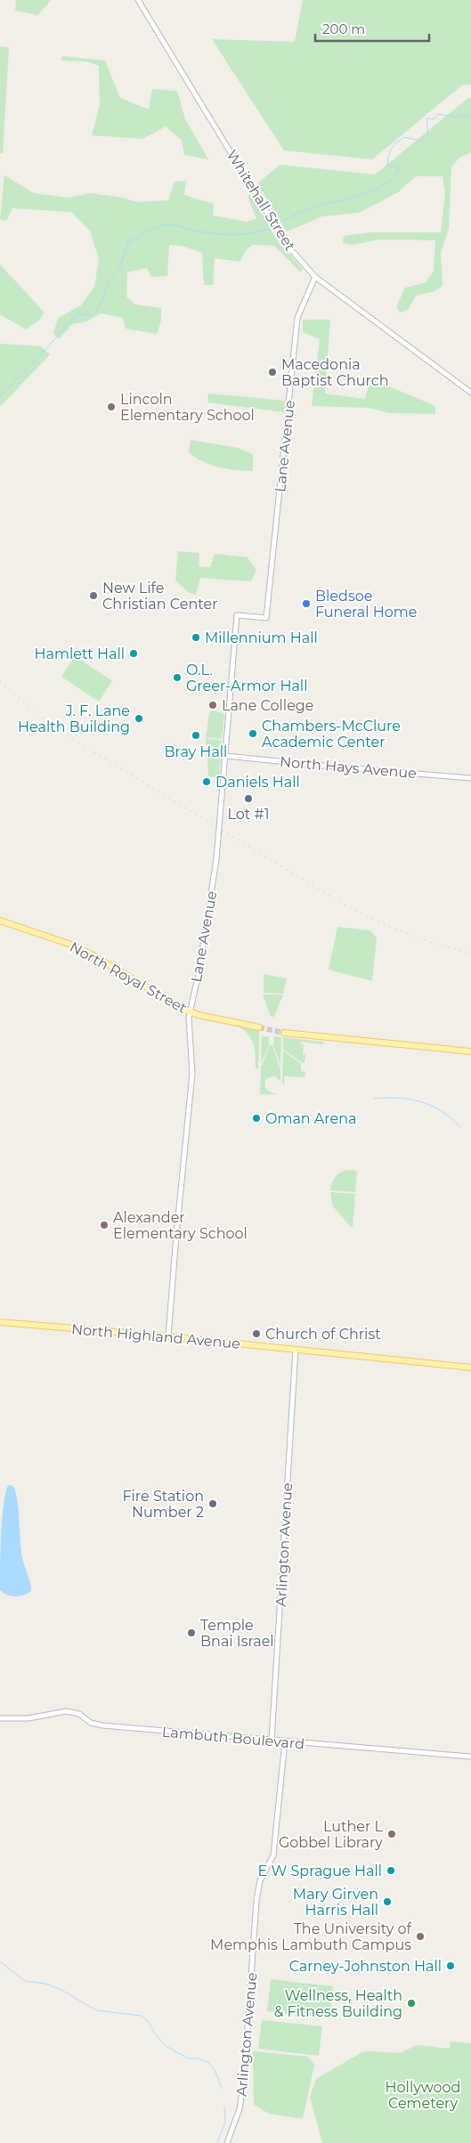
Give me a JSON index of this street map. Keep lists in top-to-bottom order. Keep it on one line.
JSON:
{"streets":{"main road":["North Royal Street","North Highland Avenue"],"street":["Whitehall Street","Lane Avenue","North Hays Avenue","Arlington Avenue","Lambuth Boulevard"]},"crossings":[["Whitehall Street","Lane Avenue"],["Lane Avenue","North Hays Avenue"],["Lane Avenue","North Royal Street"],["Lane Avenue","North Highland Avenue"],["North Highland Avenue","Arlington Avenue"],["Arlington Avenue","Lambuth Boulevard"]],"parks":["Hollywood Cemetery"],"places":["Macedonia Baptist Church","Lincoln Elementary School","New Life Christian Center","Bledsoe Funeral Home","Millennium Hall","Hamlett Hall","O.L. Greer-Armor Hall","Lane College","J. F. Lane Health Building","Chambers-McClure Academic Center","Bray Hall","Daniels Hall","Lot #1","Oman Arena","Alexander Elementary School","Church of Christ","Fire Station Number 2","Temple Bnai Israel","Luther L Gobbel Library","E W Sprague Hall","Mary Girven Harris Hall","The University of Memphis Lambuth Campus","Carney-Johnston Hall","Wellness, Health & Fitness Building"],"scale_bar":"200 m"}
